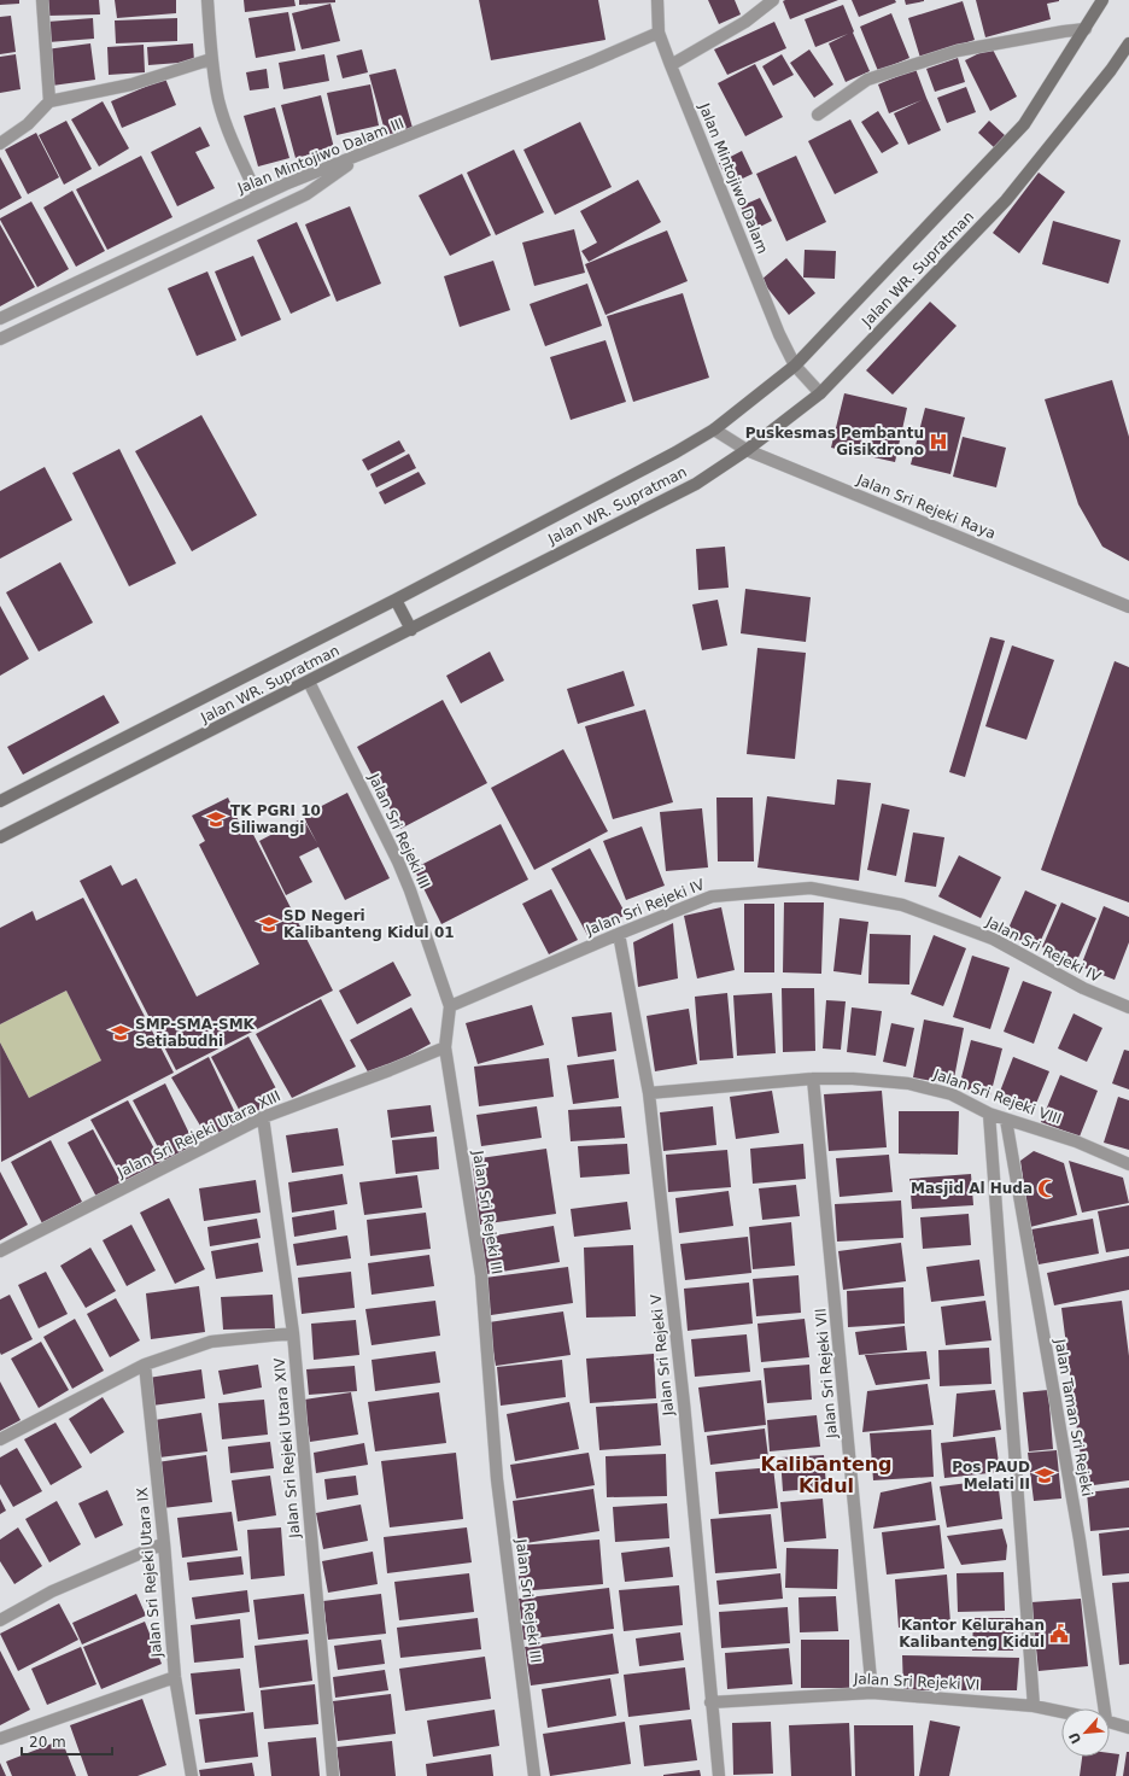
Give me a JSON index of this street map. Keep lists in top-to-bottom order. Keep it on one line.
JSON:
{"streets":{"main road":["Jalan WR. Supratman"],"street":["Jalan Mintojiwo Dalam III","Jalan Mintojiwo Dalam","Jalan Sri Rejeki Raya","Jalan Sri Rejeki III","Jalan Sri Rejeki IV","Jalan Sri Rejeki VIII","Jalan Sri Rejeki Utara XIII","Jalan Sri Rejeki V","Jalan Sri Rejeki VII","Jalan Taman Sri Rejeki","Jalan Sri Rejeki Utara XIV","Jalan Sri Rejeki Utara IX","Jalan Sri Rejeki VI"]},"crossings":[["Jalan Mintojiwo Dalam III","Jalan Mintojiwo Dalam"],["Jalan Mintojiwo Dalam","Jalan WR. Supratman"],["Jalan WR. Supratman","Jalan Sri Rejeki Raya"],["Jalan WR. Supratman","Jalan Sri Rejeki III"],["Jalan Sri Rejeki III","Jalan Sri Rejeki IV"],["Jalan Sri Rejeki III","Jalan Sri Rejeki Utara XIII"],["Jalan Sri Rejeki IV","Jalan Sri Rejeki V"],["Jalan Sri Rejeki VIII","Jalan Sri Rejeki V"],["Jalan Sri Rejeki VIII","Jalan Sri Rejeki VII"],["Jalan Sri Rejeki VIII","Jalan Taman Sri Rejeki"],["Jalan Sri Rejeki Utara XIII","Jalan Sri Rejeki Utara XIV"],["Jalan Sri Rejeki V","Jalan Sri Rejeki VI"],["Jalan Sri Rejeki VII","Jalan Sri Rejeki VI"]],"districts":["Kalibanteng Kidul"],"places":{"hospital":["Puskesmas Pembantu Gisikdrono"],"school or university":["TK PGRI 10 Siliwangi","SD Negeri Kalibanteng Kidul 01","SMP-SMA-SMK Setiabudhi","Pos PAUD Melati II"],"mosque":["Masjid Al Huda"],"public building":["Kantor Kelurahan Kalibanteng Kidul"]},"scale_bar":"20 m","north":"bottom left"}
